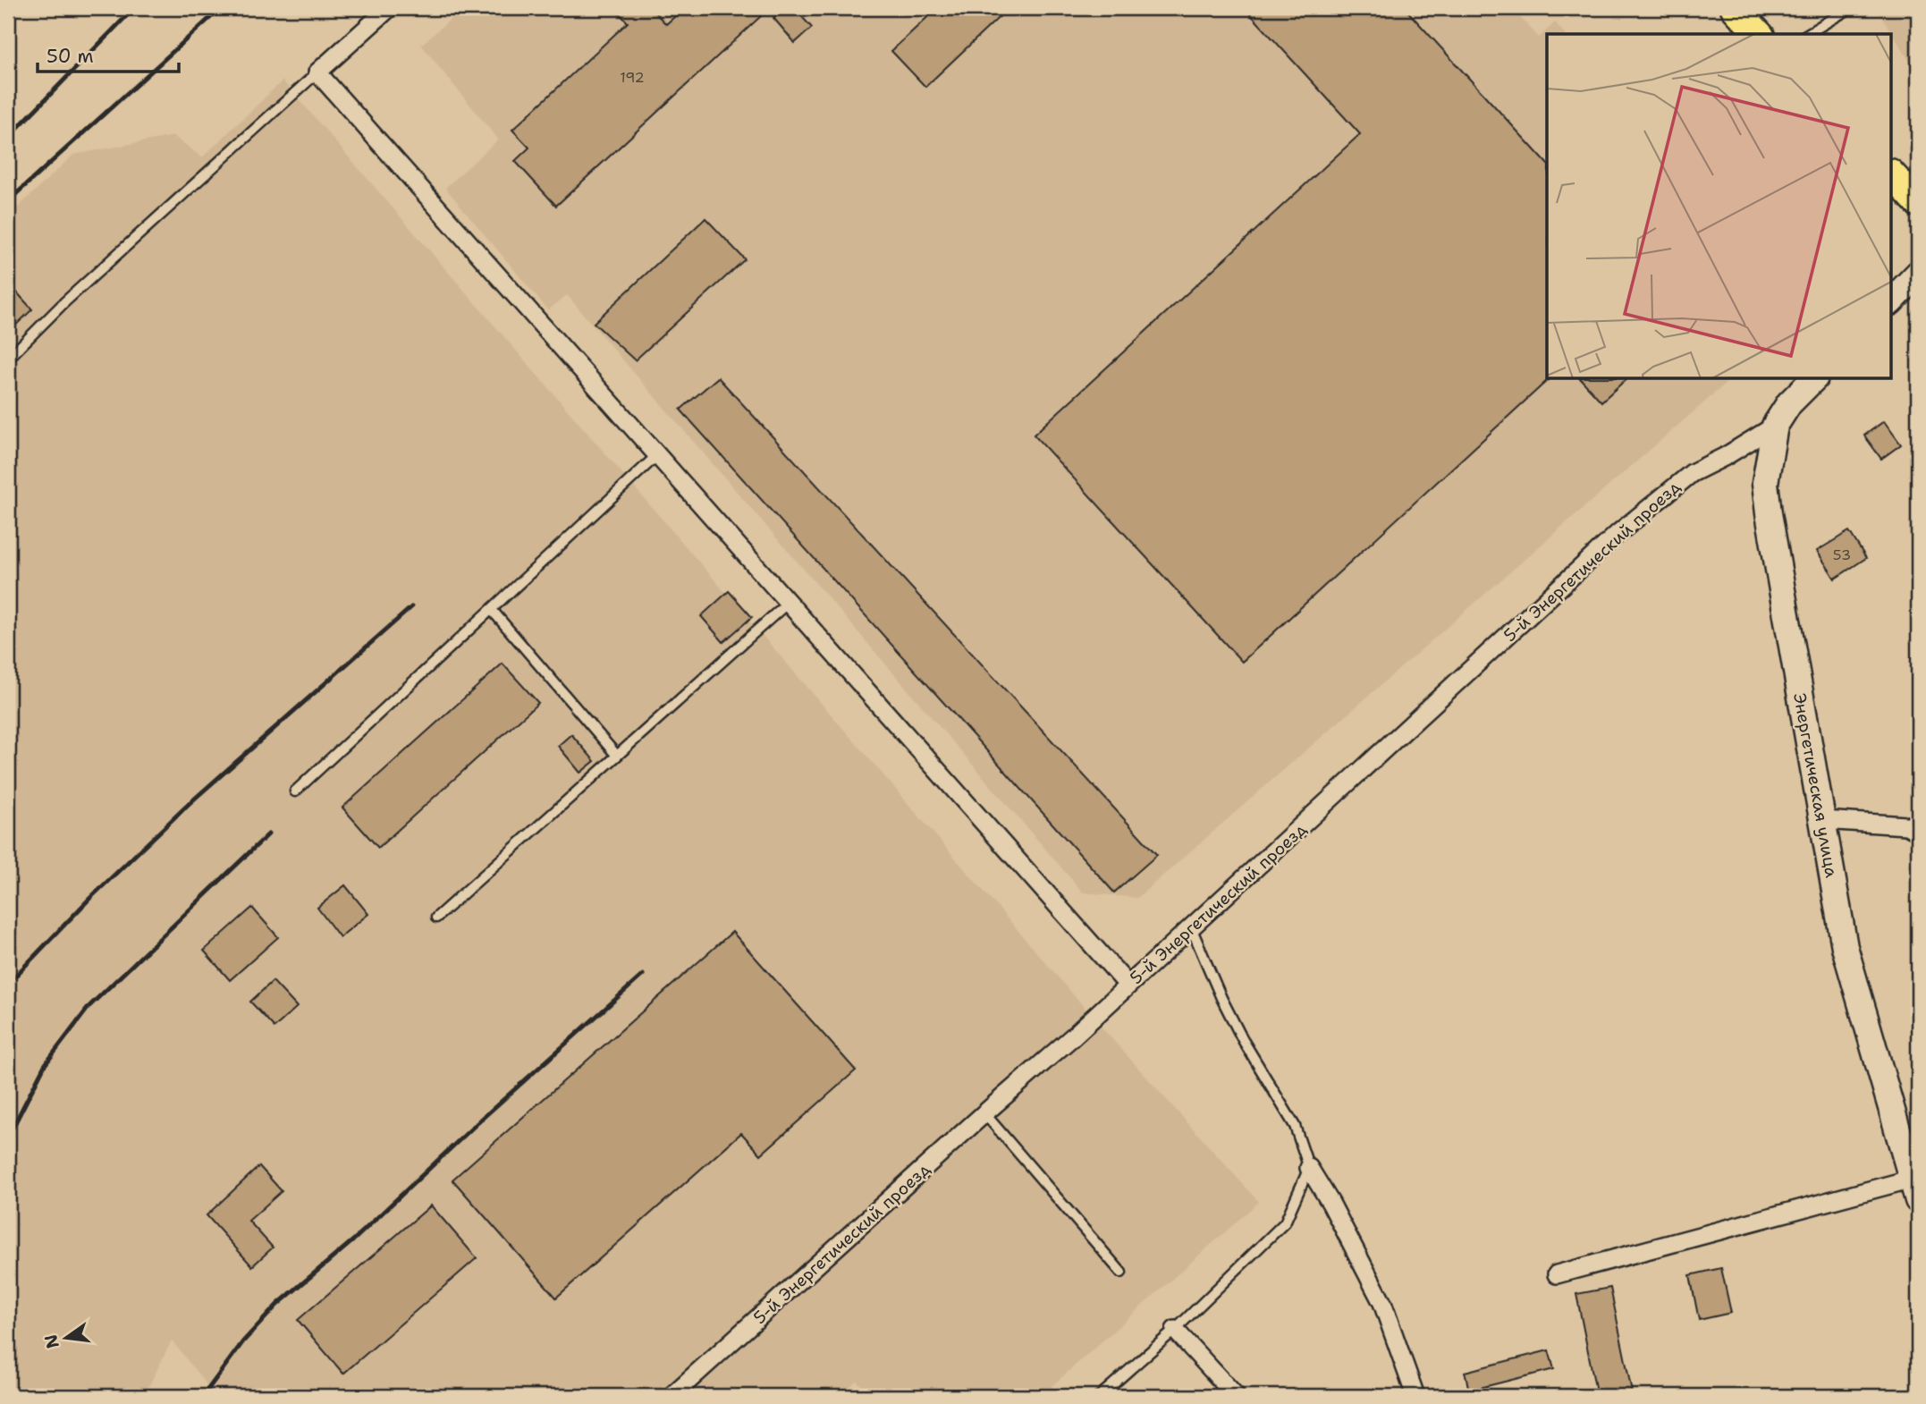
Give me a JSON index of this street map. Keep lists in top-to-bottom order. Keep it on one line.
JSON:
{"streets":{"main road":["Энергетическая улица"],"street":["5-й Энергетический проезд"]},"crossings":[["5-й Энергетический проезд","Энергетическая улица"]],"house_numbers":["192","53"],"scale_bar":"50 m","north":"left"}
